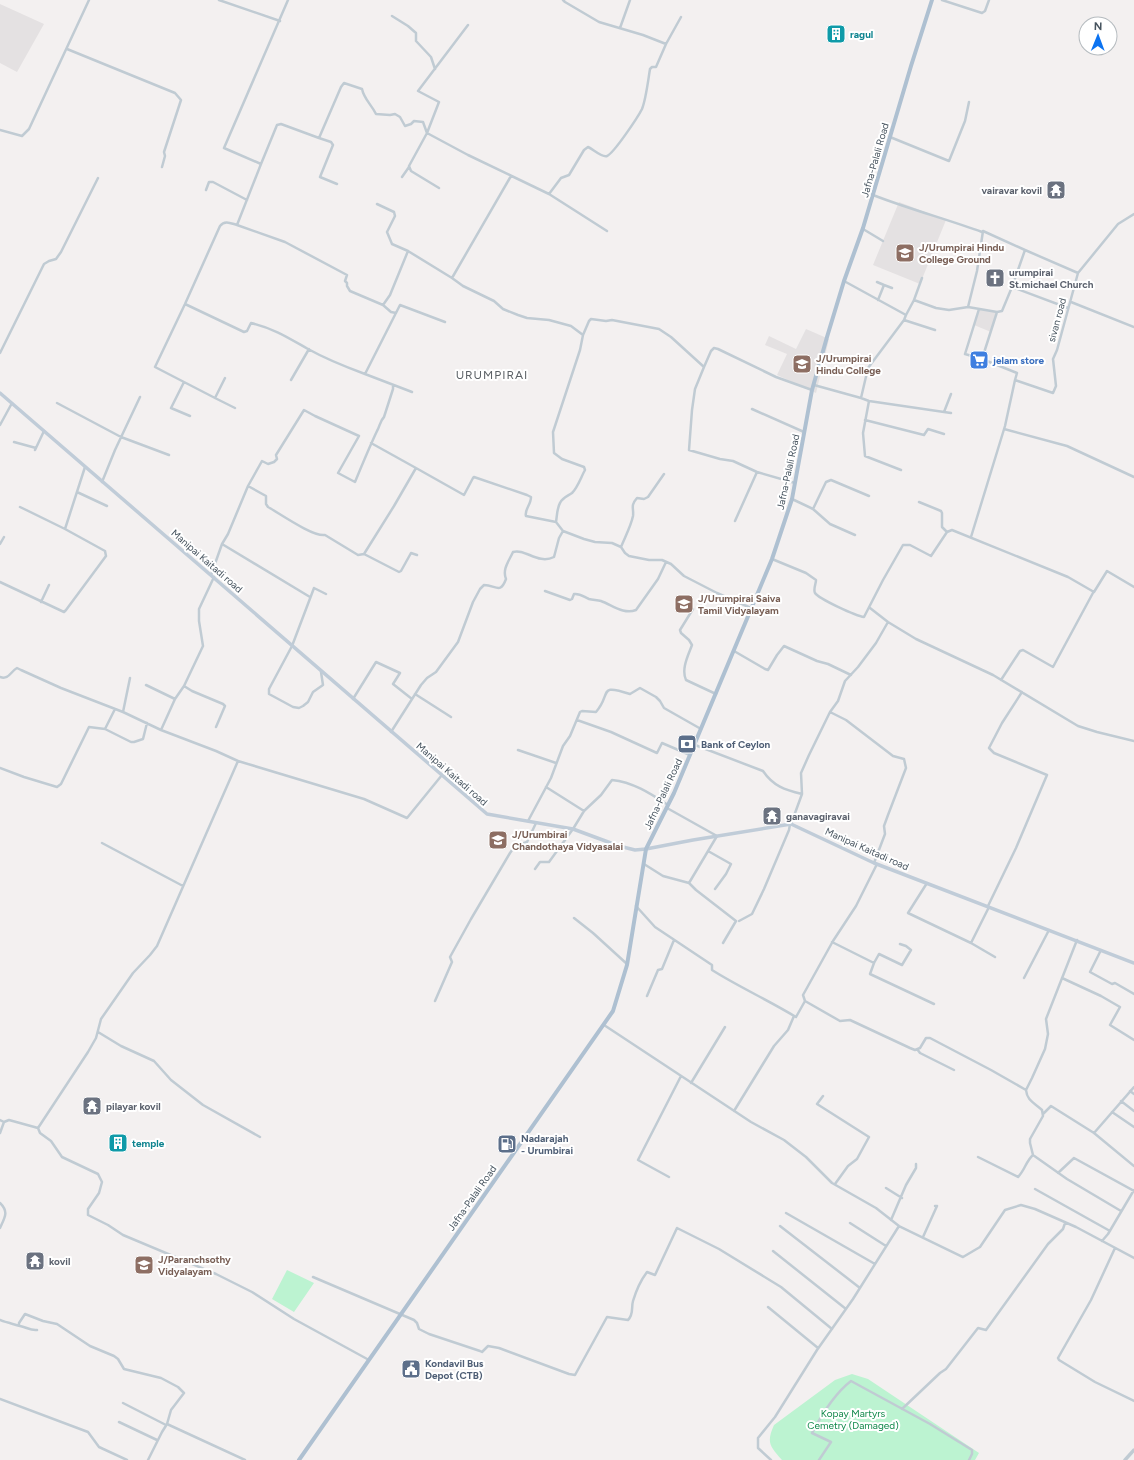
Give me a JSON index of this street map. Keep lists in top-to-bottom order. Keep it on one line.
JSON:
{"streets":{"main road":["Jafna-Palali Road","Manipai Kaitadi road"],"street":["sivan road"]},"crossings":[["Jafna-Palali Road","Manipai Kaitadi road"]],"districts":["URUMPIRAI"],"parks":["Kopay Martyrs Cemetry (Damaged)"],"places":{"building":["ragul","temple"],"temple":["vairavar kovil","ganavagiravai","pilayar kovil","kovil"],"school or university":["J/Urumpirai Hindu College Ground","J/Urumpirai Hindu College","J/Urumpirai Saiva Tamil Vidyalayam","J/Urumbirai Chandothaya Vidyasalai","J/Paranchsothy Vidyalayam"],"church":["urumpirai St.michael Church"],"supermarket":["jelam store"],"bank":["Bank of Ceylon"],"fuel station":["Nadarajah - Urumbirai"],"public building":["Kondavil Bus Depot (CTB)"]},"north":"top"}
